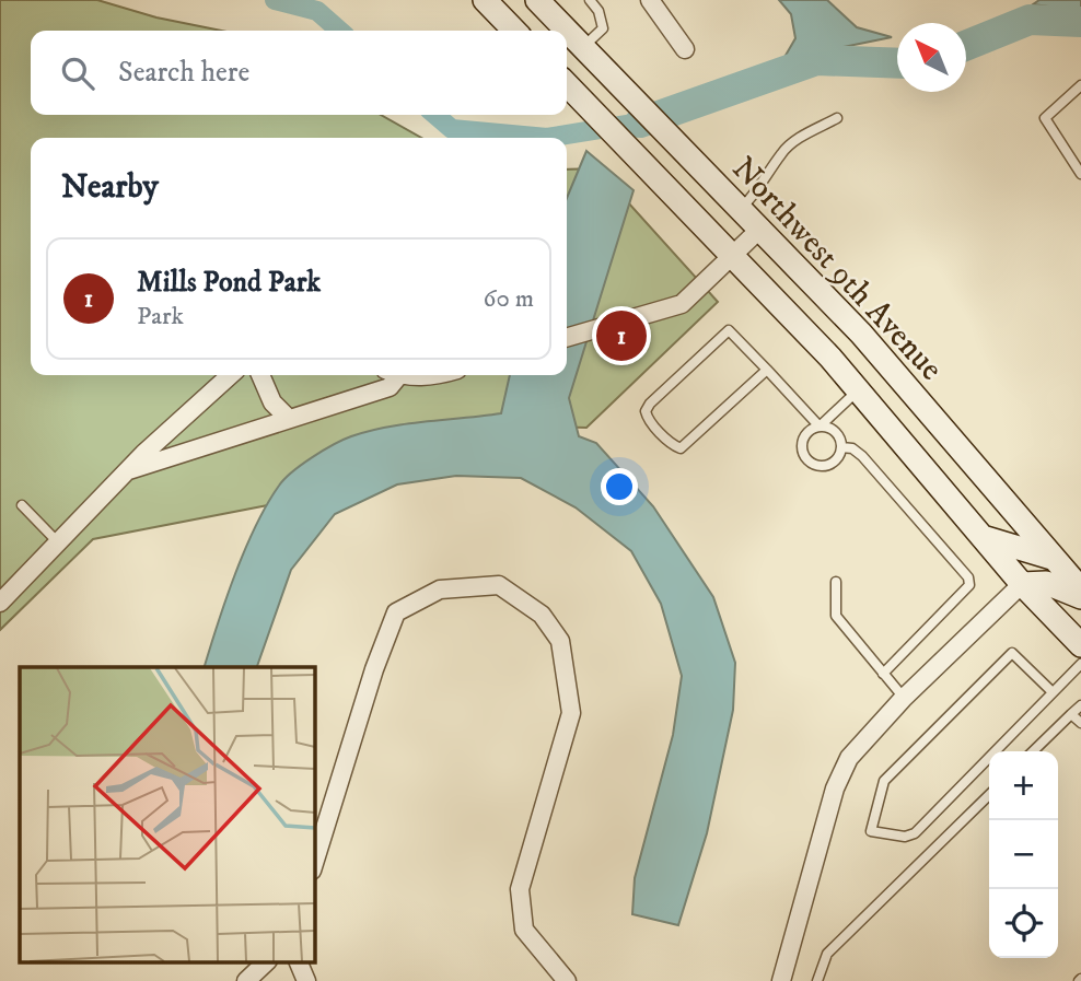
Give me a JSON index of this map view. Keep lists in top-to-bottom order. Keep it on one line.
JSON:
{"streets":{"main road":["Northwest 9th Avenue"]},"north":"top left","page":{"search":"Search here","heading":"Nearby","list":[{"mark":"1","name":"Mills Pond Park","note":"Park","value":"60 m"}],"pins":"1","map_buttons":["+","−"]}}
